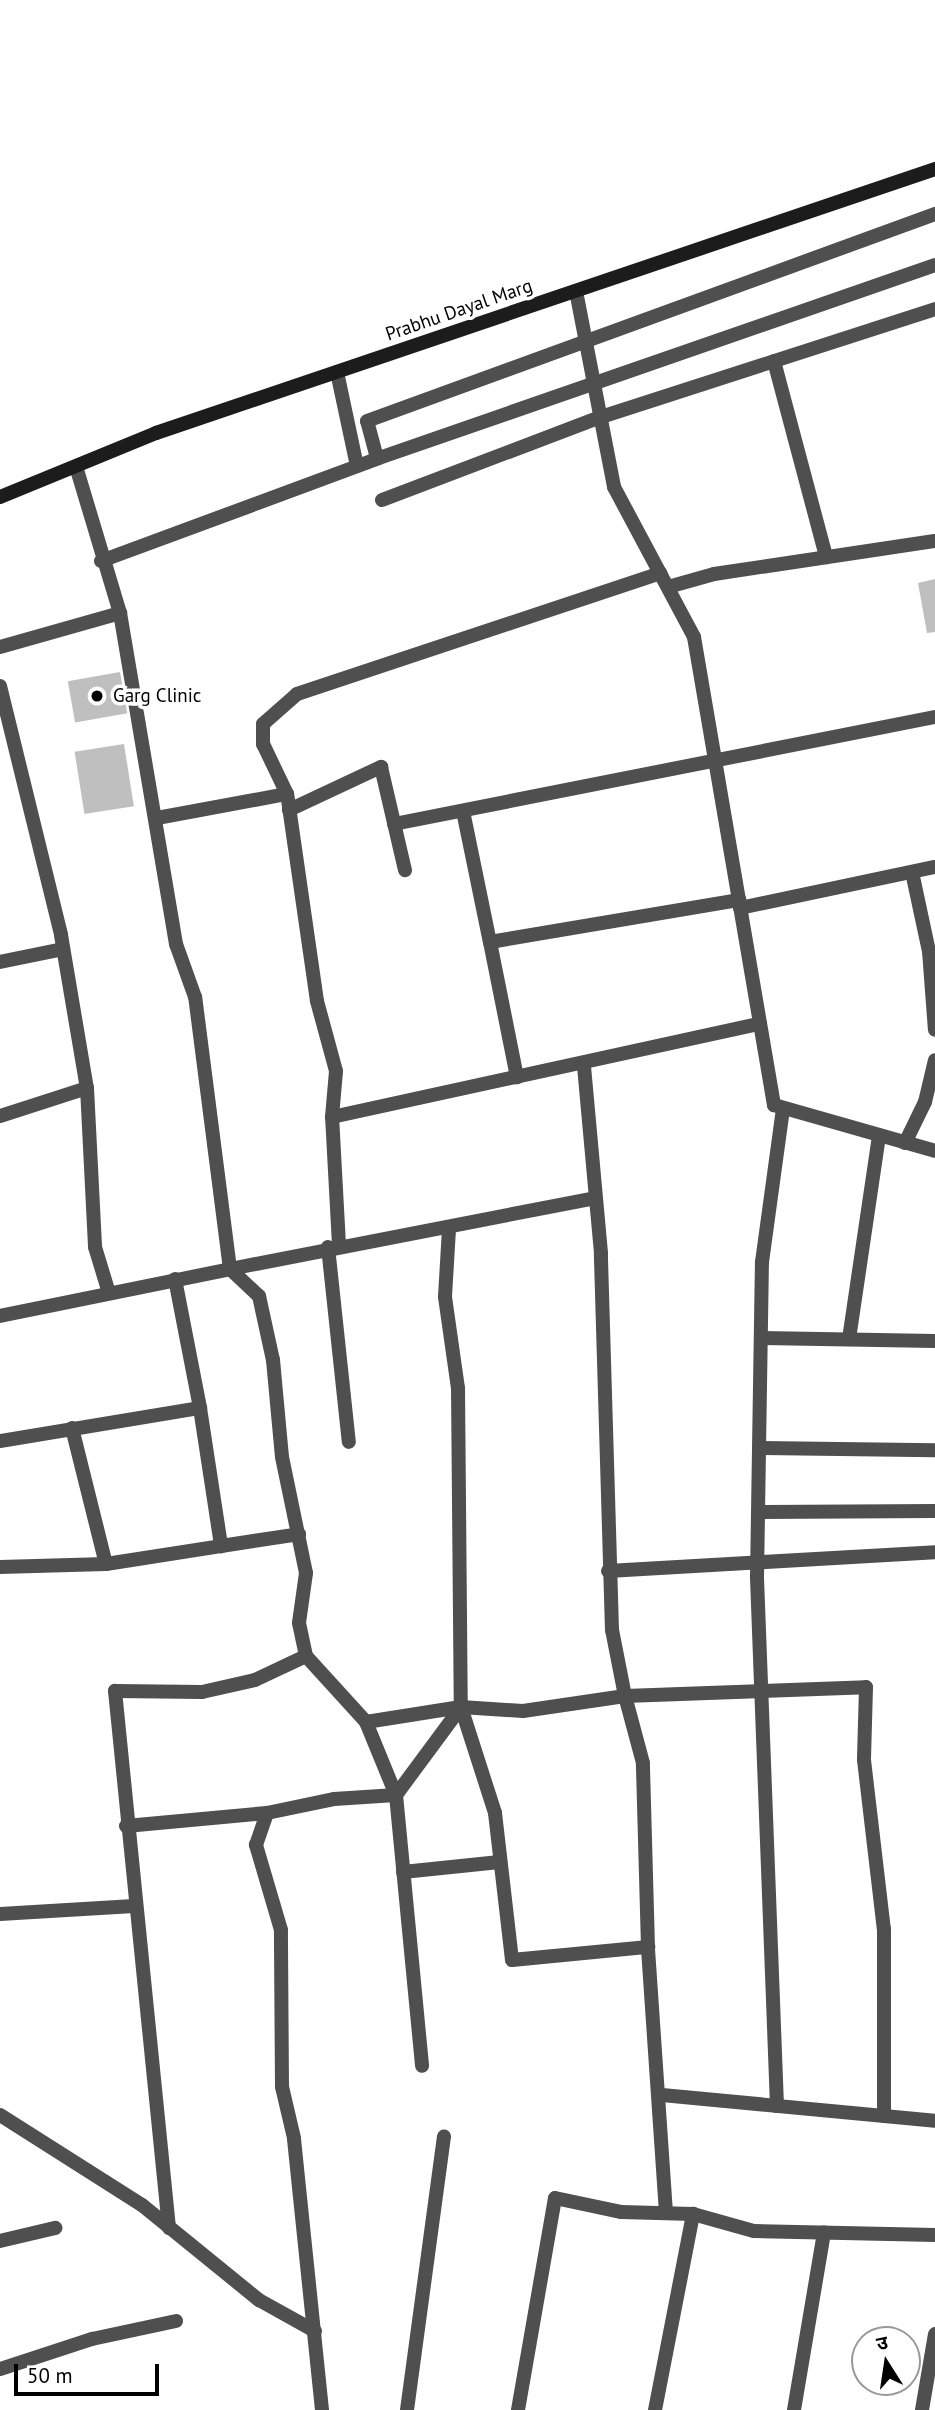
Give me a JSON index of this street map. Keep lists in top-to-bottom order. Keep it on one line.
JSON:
{"streets":{"street":["Prabhu Dayal Marg"]},"places":["Garg Clinic"],"scale_bar":"50 m","north":"top"}
